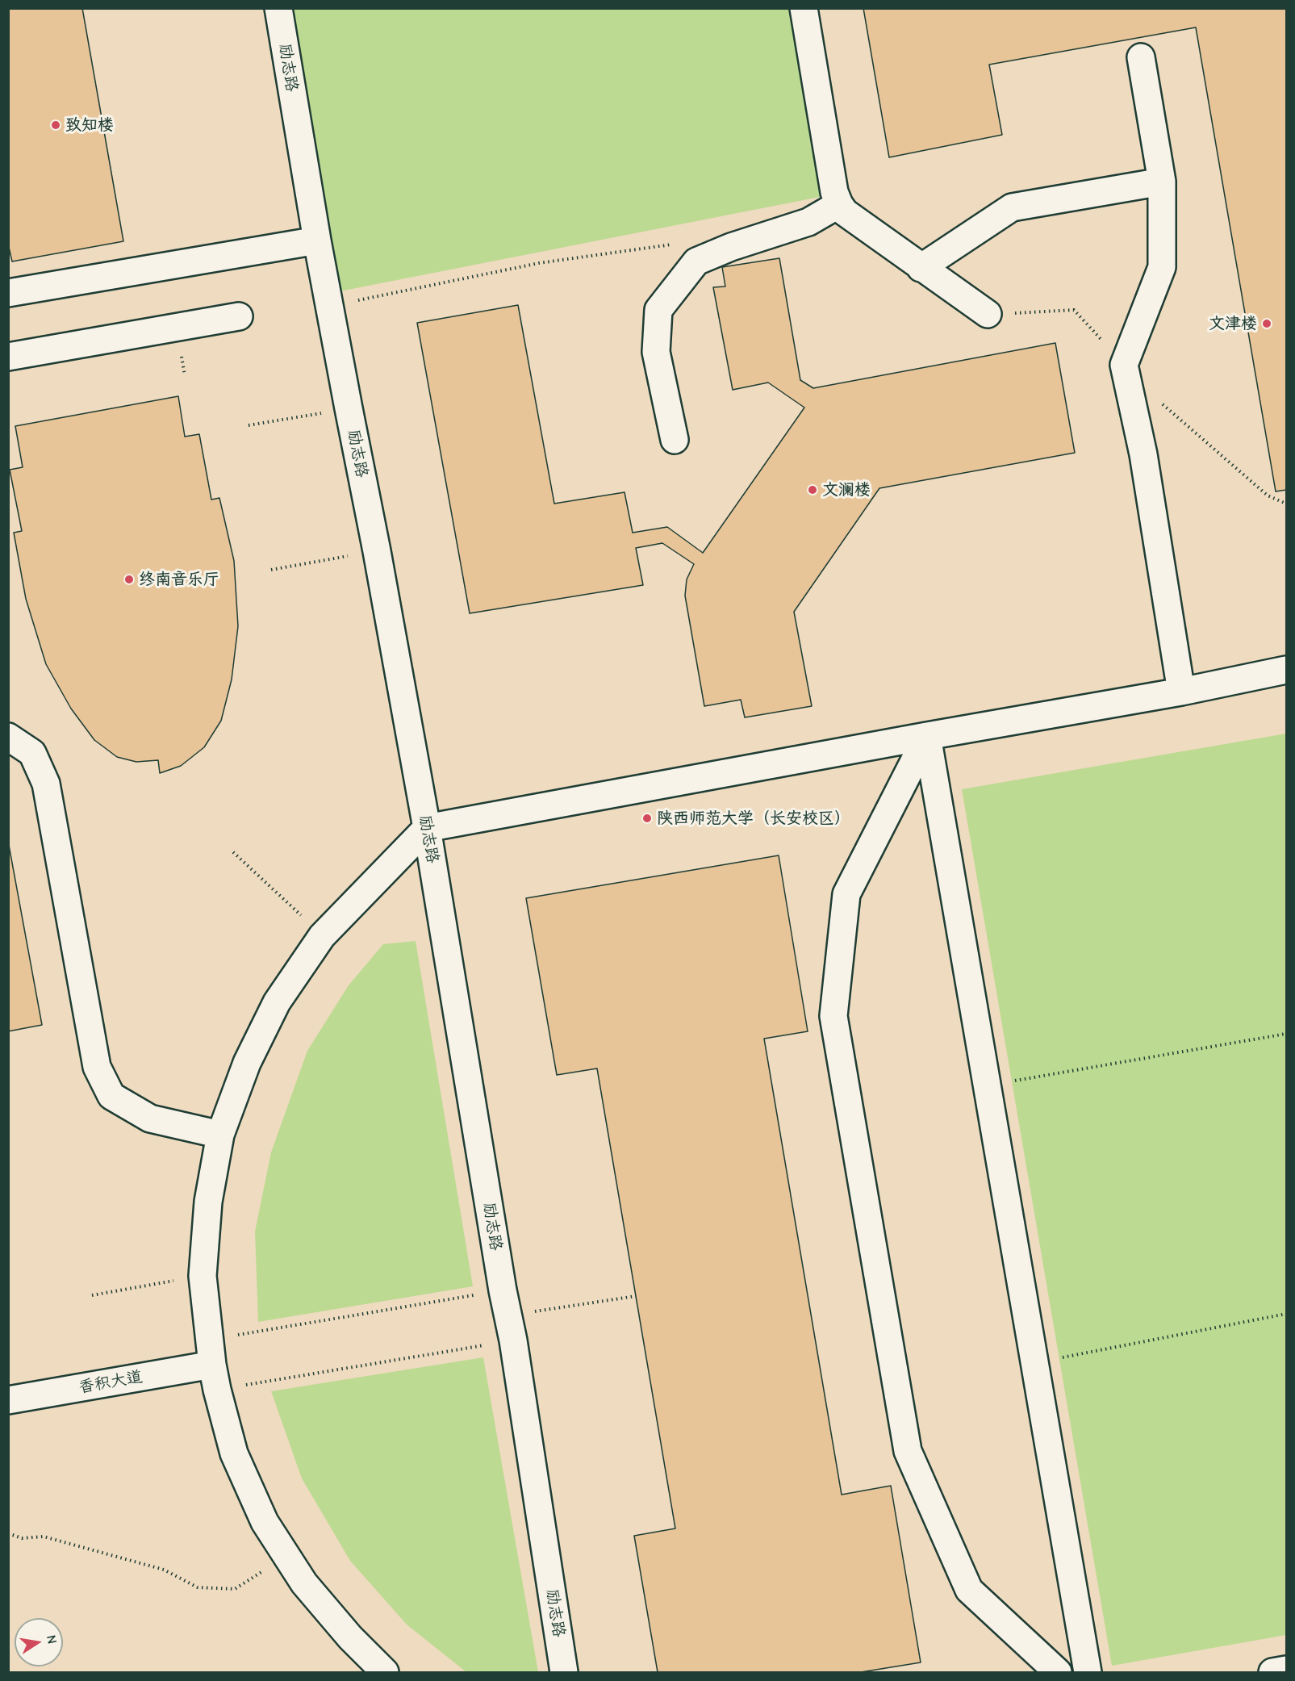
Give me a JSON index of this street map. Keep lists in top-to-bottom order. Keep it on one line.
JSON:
{"streets":{"lane":["励志路","香积大道"]},"places":["致知楼","文津楼","文澜楼","终南音乐厅","陕西师范大学（长安校区）"],"north":"right"}
